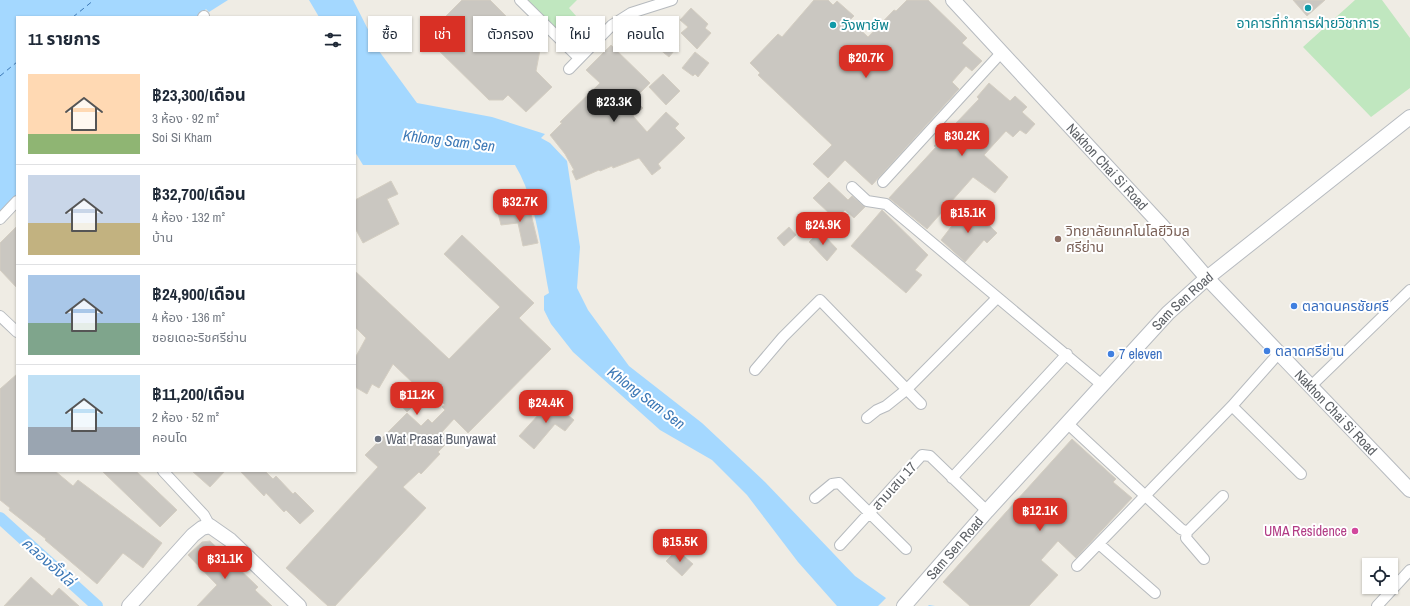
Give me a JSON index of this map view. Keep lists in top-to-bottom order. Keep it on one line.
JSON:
{"streets":{"main road":["Nakhon Chai Si Road","Sam Sen Road"],"street":["สามเสน 17"]},"crossings":[["Nakhon Chai Si Road","Sam Sen Road"],["Sam Sen Road","สามเสน 17"]],"water":["Khlong Sam Sen","คลองอั๊งโล่"],"places":["อาคารที่ทำการฝ่ายวิชาการ","วังพายัพ","วิทยาลัยเทคโนโลยีวิมล ศรีย่าน","ตลาดนครชัยศรี","ตลาดศรีย่าน","7 eleven","Wat Prasat Bunyawat","UMA Residence"],"page":{"chip":["ซื้อ","เช่า","ตัวกรอง","ใหม่","คอนโด"],"heading":"11 รายการ","price":["฿20.7K","฿23.3K","฿30.2K","฿32.7K","฿15.1K","฿24.9K","฿11.2K","฿24.4K","฿12.1K","฿15.5K","฿31.1K"],"list":[{"name":"฿23,300/เดือน","note":"3 ห้อง · 92 m² · Soi Si Kham"},{"name":"฿32,700/เดือน","note":"4 ห้อง · 132 m² · บ้าน"},{"name":"฿24,900/เดือน","note":"4 ห้อง · 136 m² · ซอยเดอะริชศรีย่าน"},{"name":"฿11,200/เดือน","note":"2 ห้อง · 52 m² · คอนโด"}]}}
